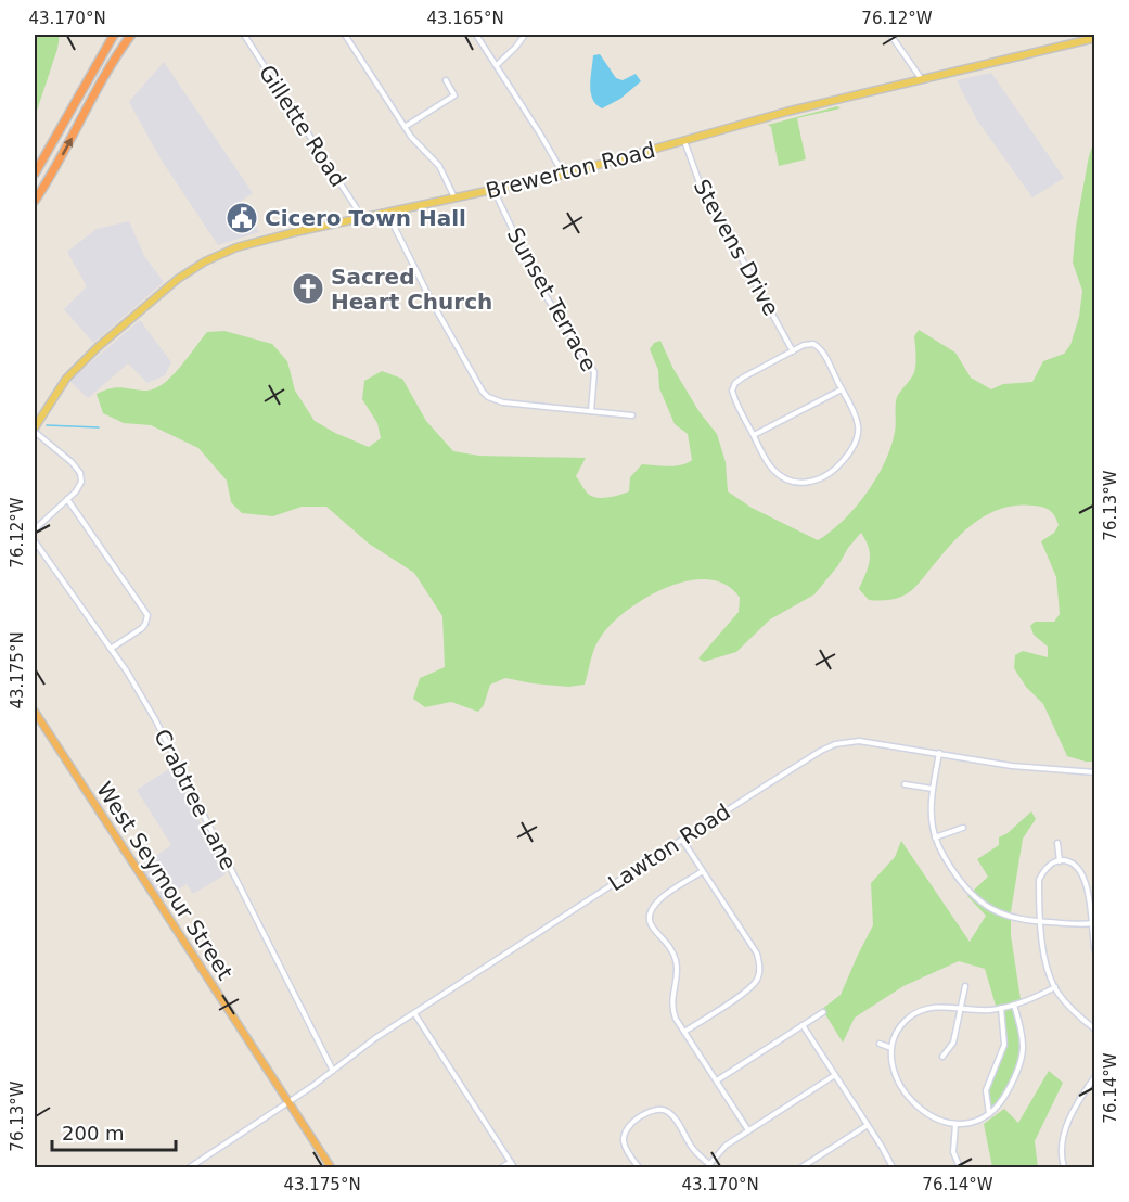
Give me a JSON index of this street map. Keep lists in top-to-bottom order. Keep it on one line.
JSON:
{"streets":{"highway":["West Seymour Street"],"main road":["Brewerton Road"],"street":["Gillette Road","Stevens Drive","Sunset Terrace","Crabtree Lane","Lawton Road"]},"crossings":[["Gillette Road","Brewerton Road"],["Brewerton Road","Stevens Drive"],["Brewerton Road","Sunset Terrace"],["Crabtree Lane","Lawton Road"],["Lawton Road","West Seymour Street"]],"places":{"public building":["Cicero Town Hall"],"church":["Sacred Heart Church"]},"scale_bar":"200 m","coordinates":["43.170°N","43.165°N","76.12°W","76.13°W","43.175°N","76.14°W"]}
